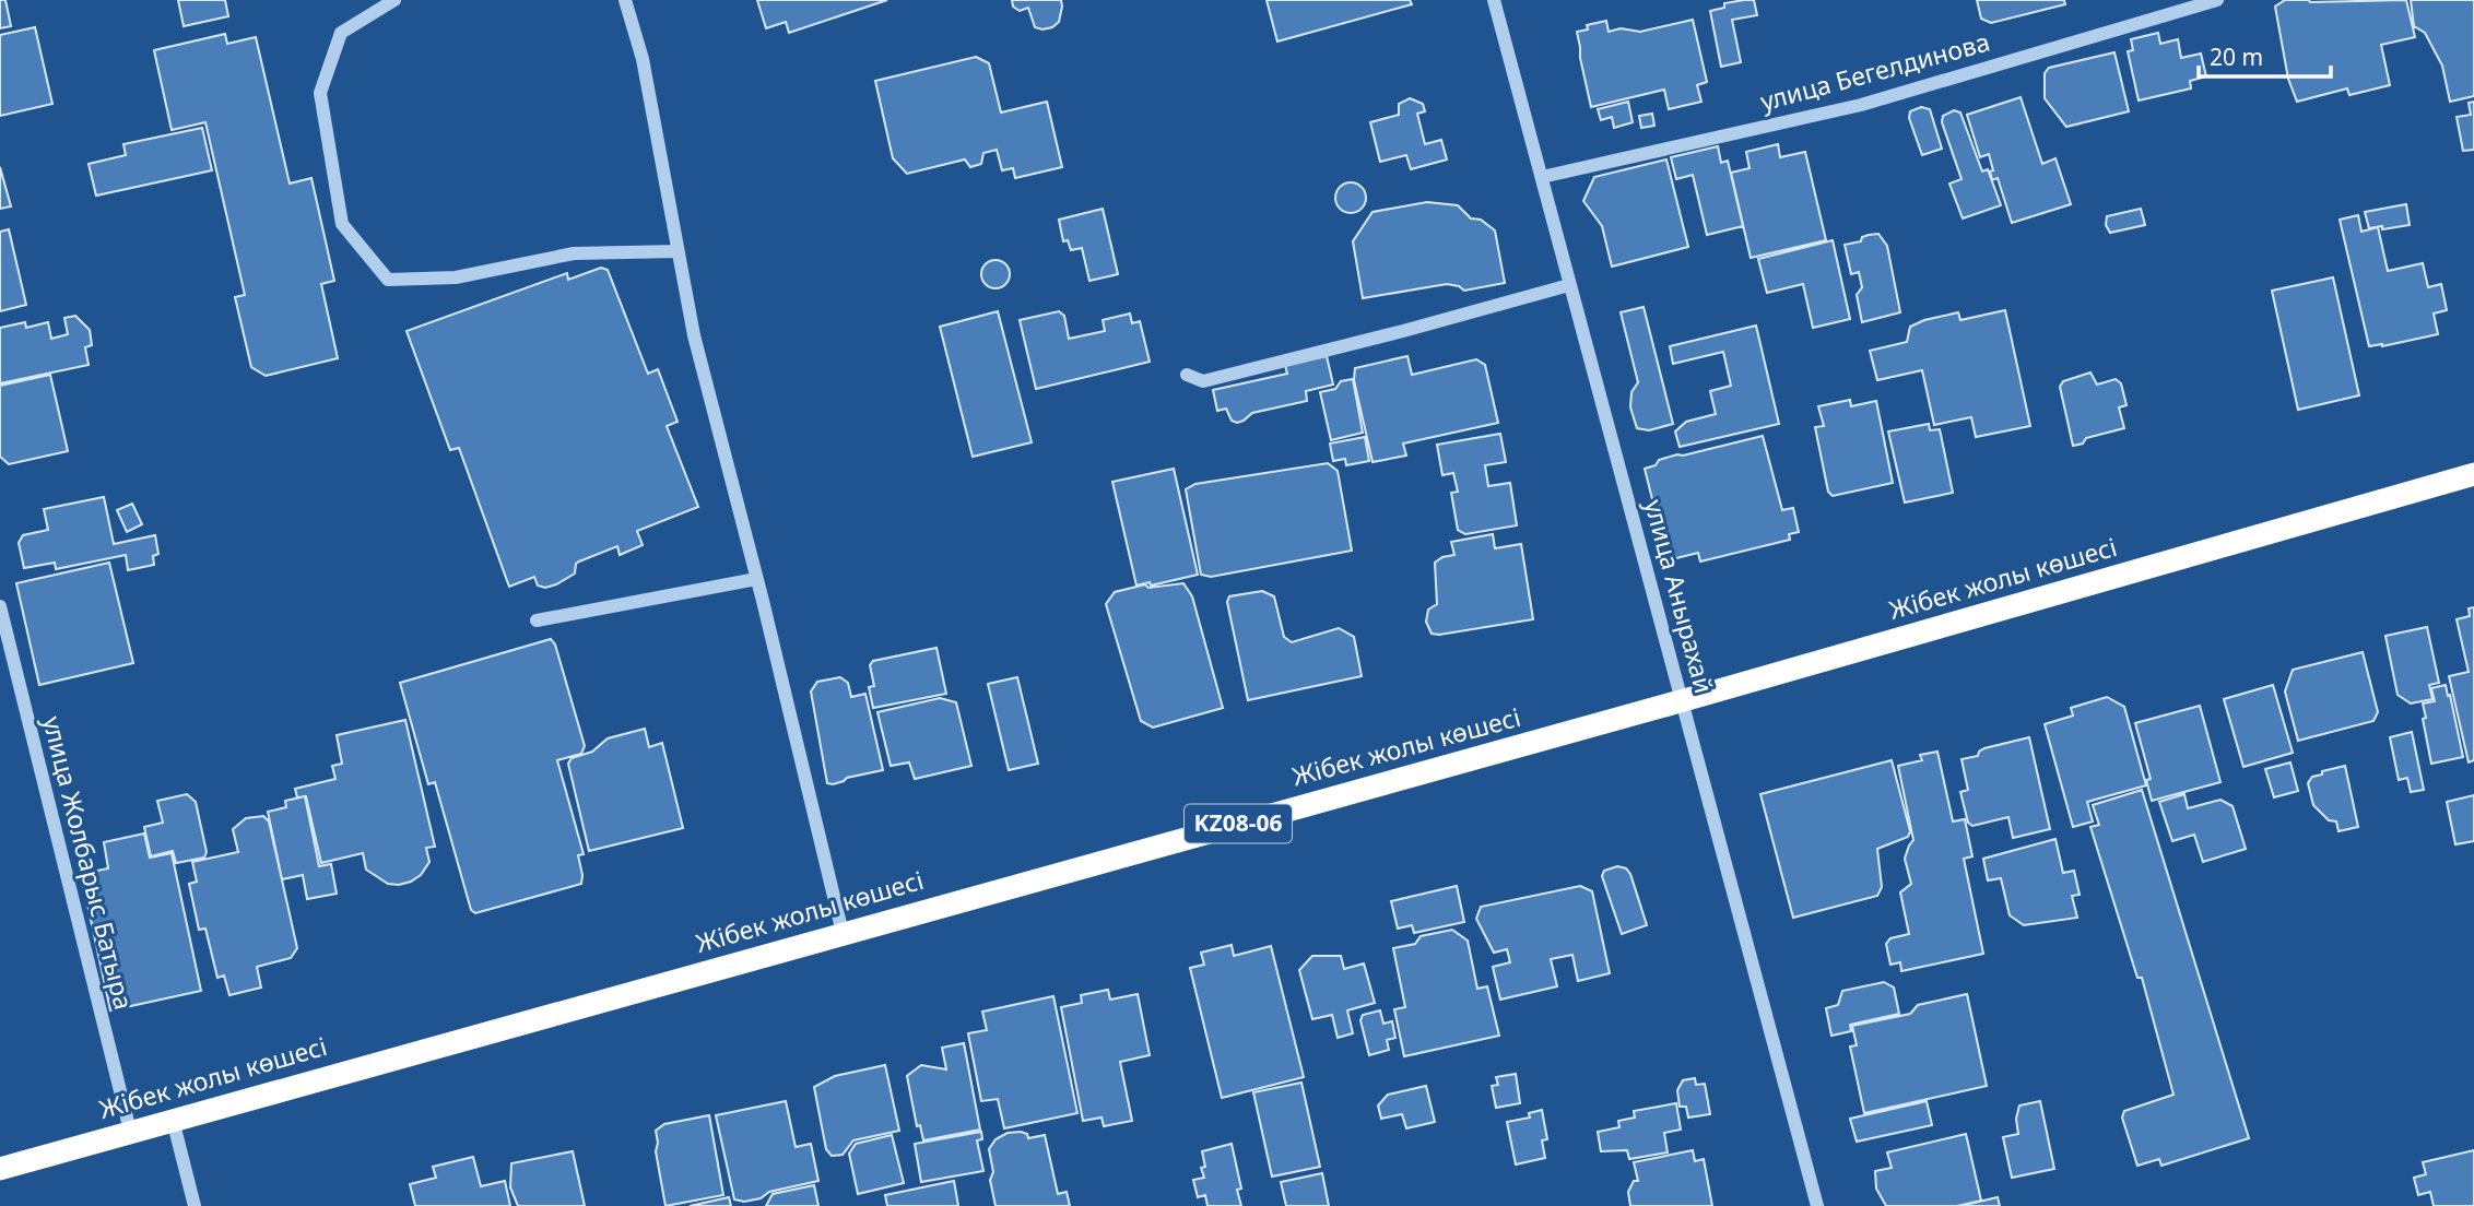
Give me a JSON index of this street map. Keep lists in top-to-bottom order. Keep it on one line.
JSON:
{"streets":{"highway":["Жібек жолы көшесі","KZ08-06"],"street":["улица Бегелдинова","улица Анырахай","улица Жолбарыс Батыра"]},"crossings":[["улица Бегелдинова","улица Анырахай"],["Жібек жолы көшесі","улица Анырахай"],["Жібек жолы көшесі","улица Жолбарыс Батыра"]],"scale_bar":"20 m"}
